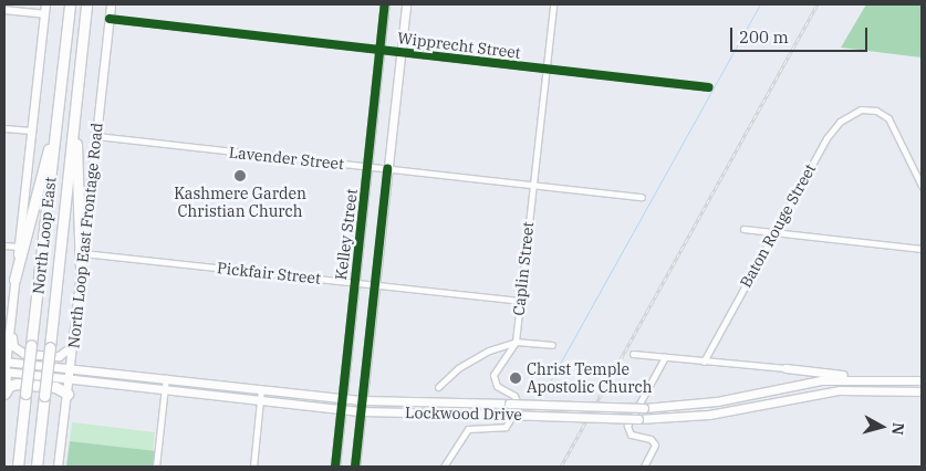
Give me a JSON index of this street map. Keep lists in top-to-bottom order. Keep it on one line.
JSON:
{"streets":{"highway":["North Loop East"],"main road":["Kelley Street","North Loop East Frontage Road","Lockwood Drive"],"street":["Wipprecht Street","Lavender Street","Baton Rouge Street","Caplin Street","Pickfair Street"]},"crossings":[["Wipprecht Street","Kelley Street"],["Wipprecht Street","North Loop East Frontage Road"],["Wipprecht Street","Caplin Street"],["Lavender Street","Kelley Street"],["Lavender Street","North Loop East Frontage Road"],["Lavender Street","Caplin Street"],["Kelley Street","Pickfair Street"],["Kelley Street","Lockwood Drive"],["North Loop East Frontage Road","Pickfair Street"],["North Loop East Frontage Road","Lockwood Drive"],["Caplin Street","Pickfair Street"],["Caplin Street","Lockwood Drive"]],"places":["Kashmere Garden Christian Church","Christ Temple Apostolic Church"],"scale_bar":"200 m","north":"right"}
